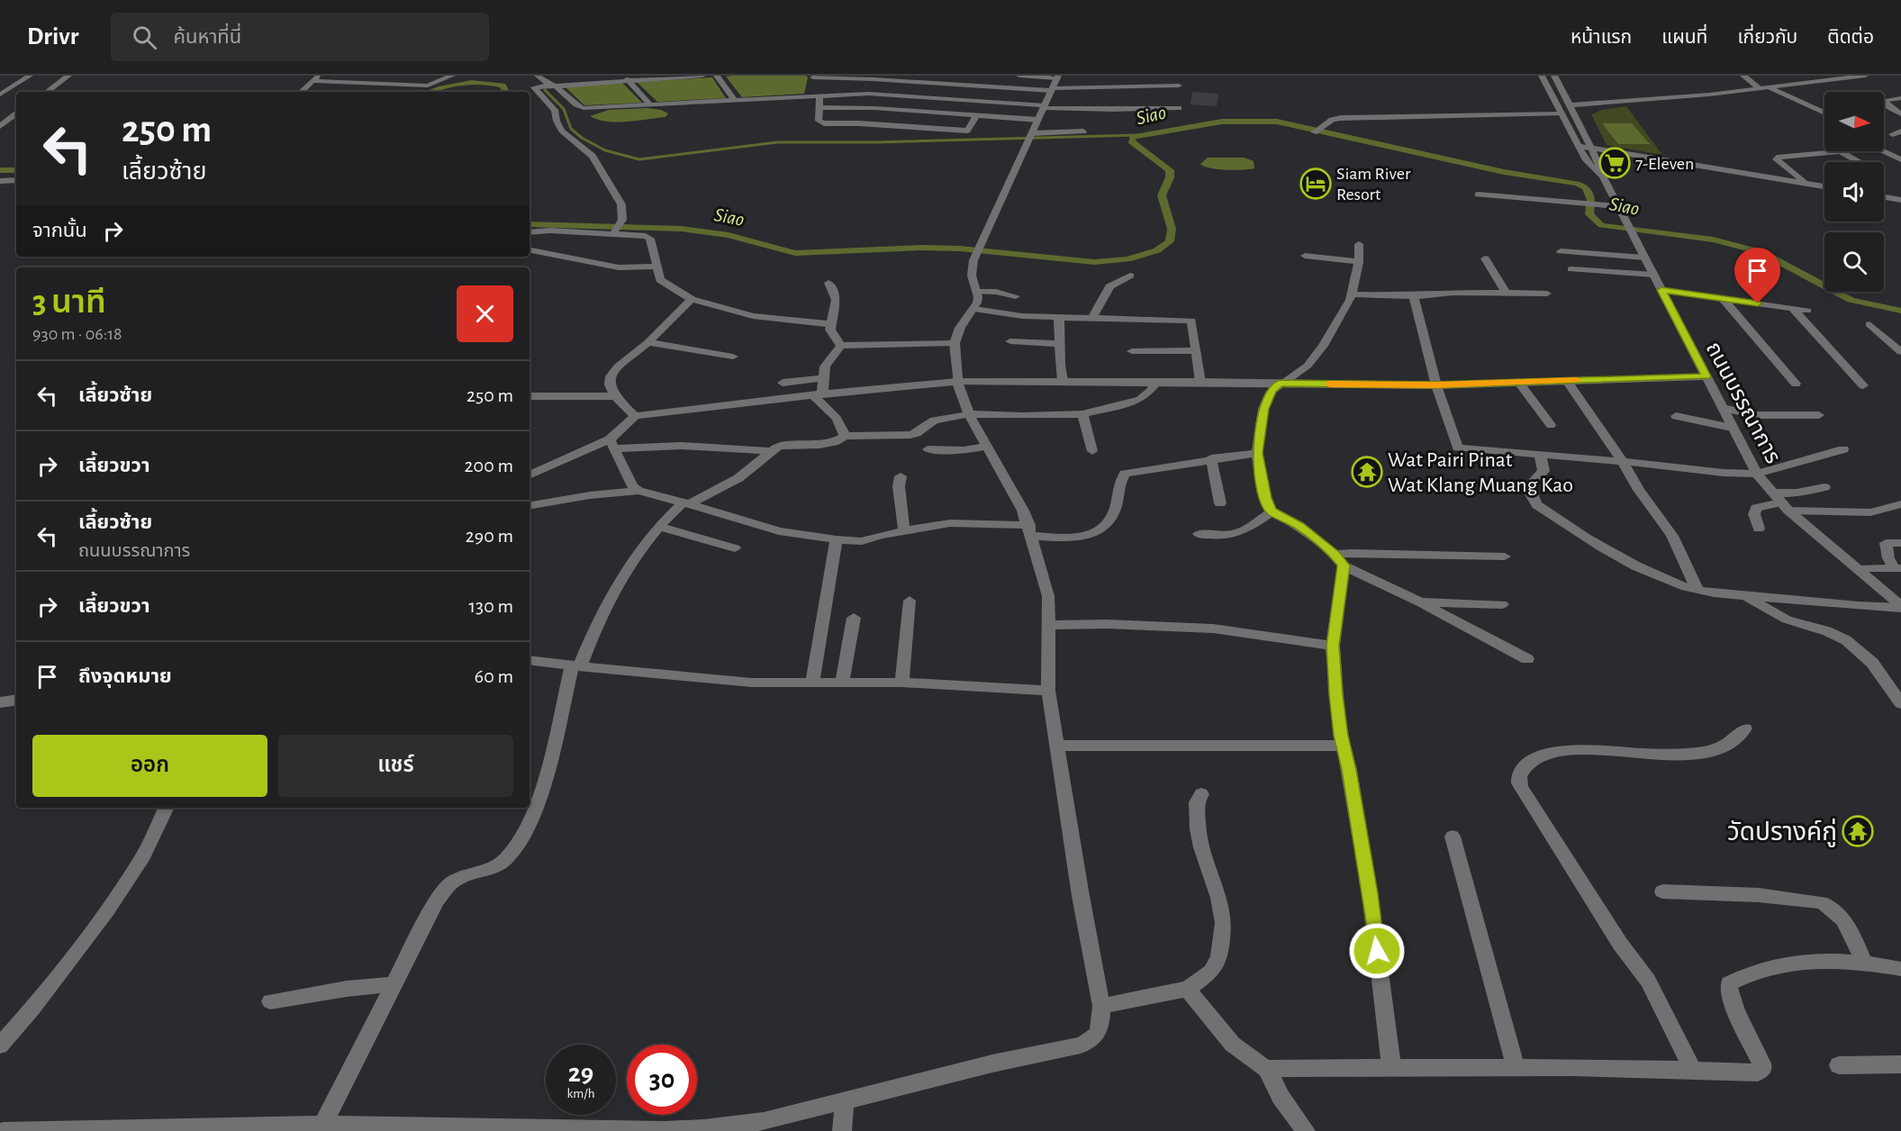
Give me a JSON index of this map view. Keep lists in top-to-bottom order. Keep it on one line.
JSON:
{"streets":{"street":["ถนนบรรณาการ"]},"water":["Siao"],"places":{"supermarket":["7-Eleven"],"hotel":["Siam River Resort"],"temple":["Wat Pairi Pinat Wat Klang Muang Kao","วัดปรางค์กู่"]},"north":"right","page":{"header":"Drivr","search":"ค้นหาที่นี่","nav":["หน้าแรก","แผนที่","เกี่ยวกับ","ติดต่อ"],"turn":["250 m","เลี้ยวซ้าย"],"then":"จากนั้น","heading":["3 นาที","930 m · 06:18"],"list":[{"name":"เลี้ยวซ้าย","value":"250 m"},{"name":"เลี้ยวขวา","value":"200 m"},{"name":"เลี้ยวซ้าย","note":"ถนนบรรณาการ","value":"290 m"},{"name":"เลี้ยวขวา","value":"130 m"},{"name":"ถึงจุดหมาย","value":"60 m"}],"buttons":["ออก","แชร์"],"speed":"29 km/h","limit":"30"}}
